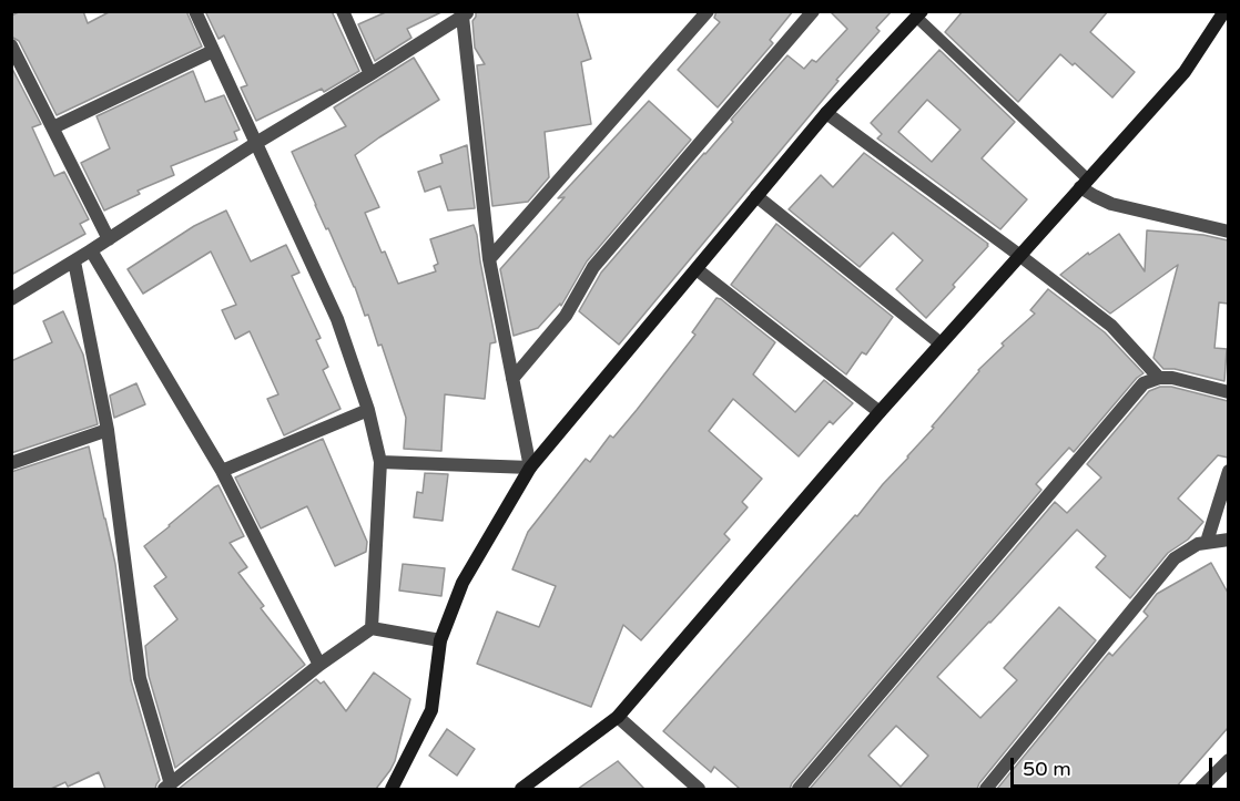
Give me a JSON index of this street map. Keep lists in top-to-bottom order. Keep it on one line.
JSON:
{"scale_bar":"50 m"}
